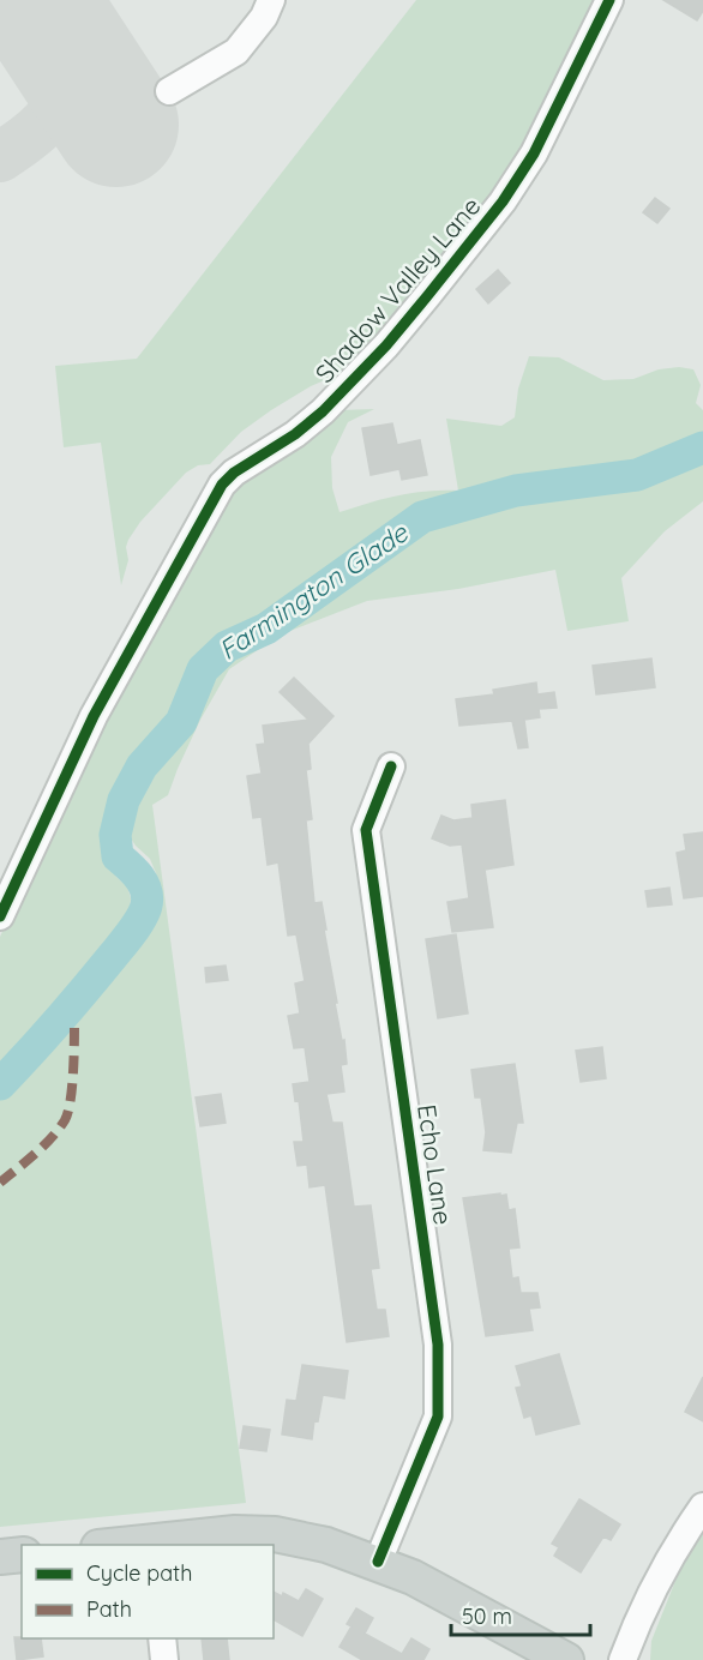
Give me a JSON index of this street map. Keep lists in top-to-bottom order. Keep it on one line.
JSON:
{"streets":{"street":["Shadow Valley Lane","Echo Lane"]},"water":["Farmington Glade"],"legend":["Cycle path","Path"],"scale_bar":"50 m"}
